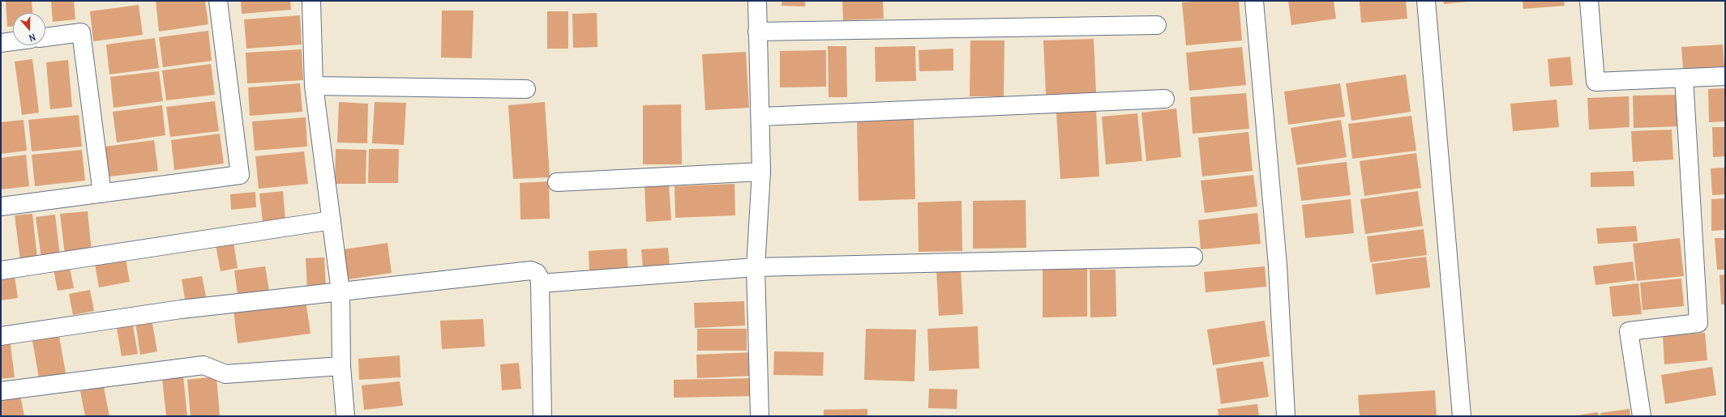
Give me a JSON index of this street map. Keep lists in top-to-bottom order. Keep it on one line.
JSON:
{"north":"bottom"}
